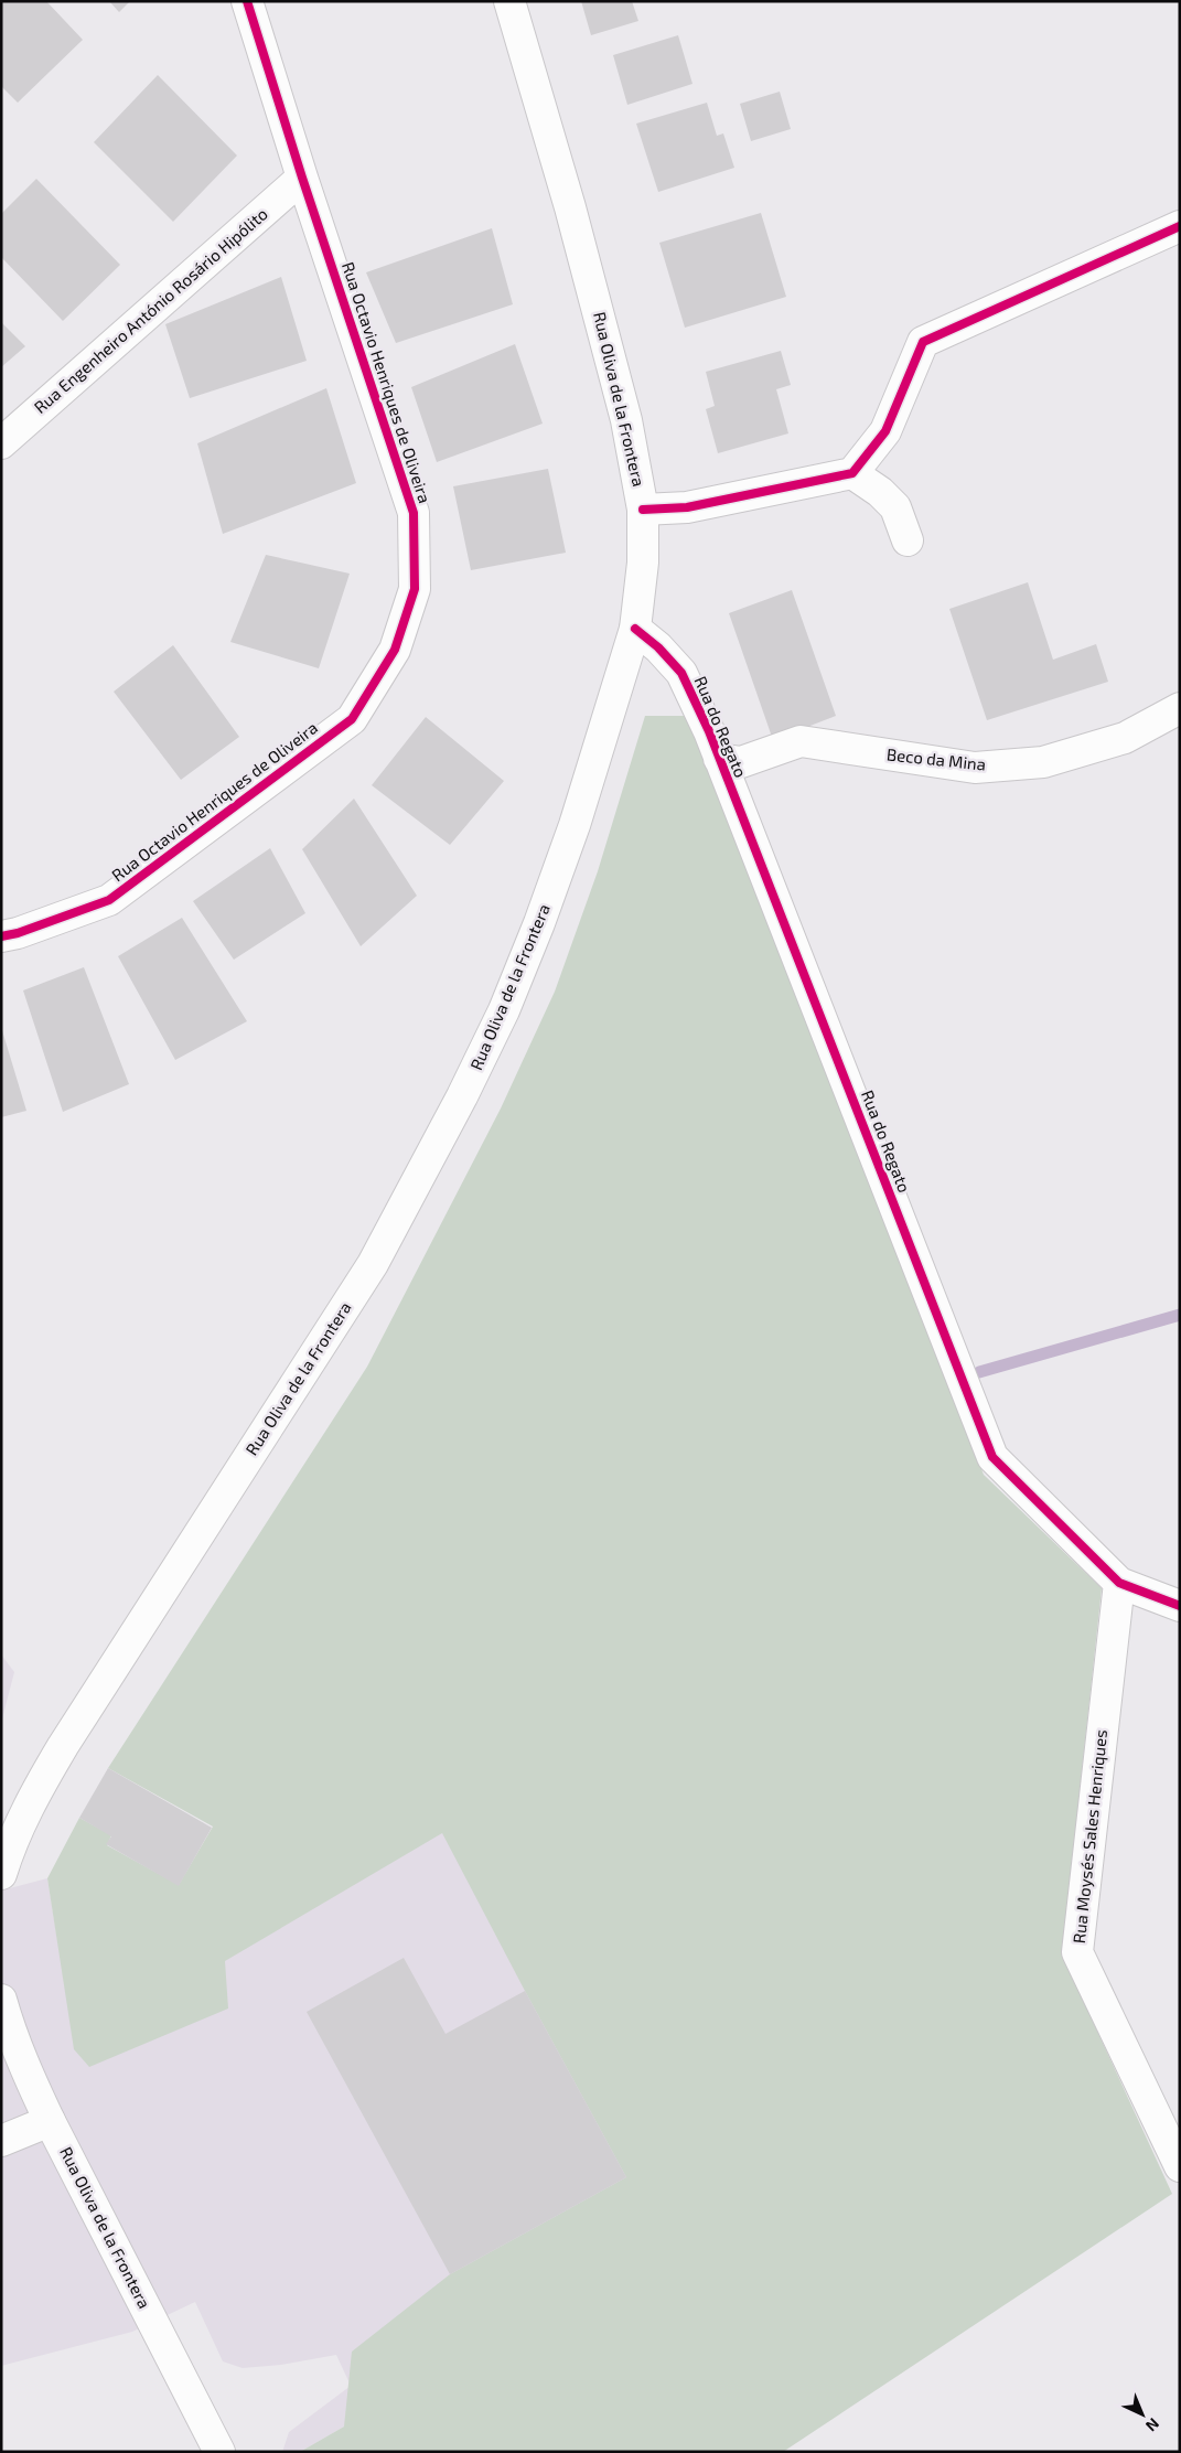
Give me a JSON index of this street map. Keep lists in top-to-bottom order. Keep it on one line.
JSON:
{"streets":{"street":["Rua Engenheiro António Rosário Hipólito","Rua Octavio Henriques de Oliveira","Rua Oliva de la Frontera","Rua do Regato","Beco da Mina","Rua Moysés Sales Henriques"]},"crossings":[["Rua Engenheiro António Rosário Hipólito","Rua Octavio Henriques de Oliveira"],["Rua Oliva de la Frontera","Rua do Regato"],["Rua do Regato","Beco da Mina"],["Rua do Regato","Rua Moysés Sales Henriques"]],"north":"bottom right"}
